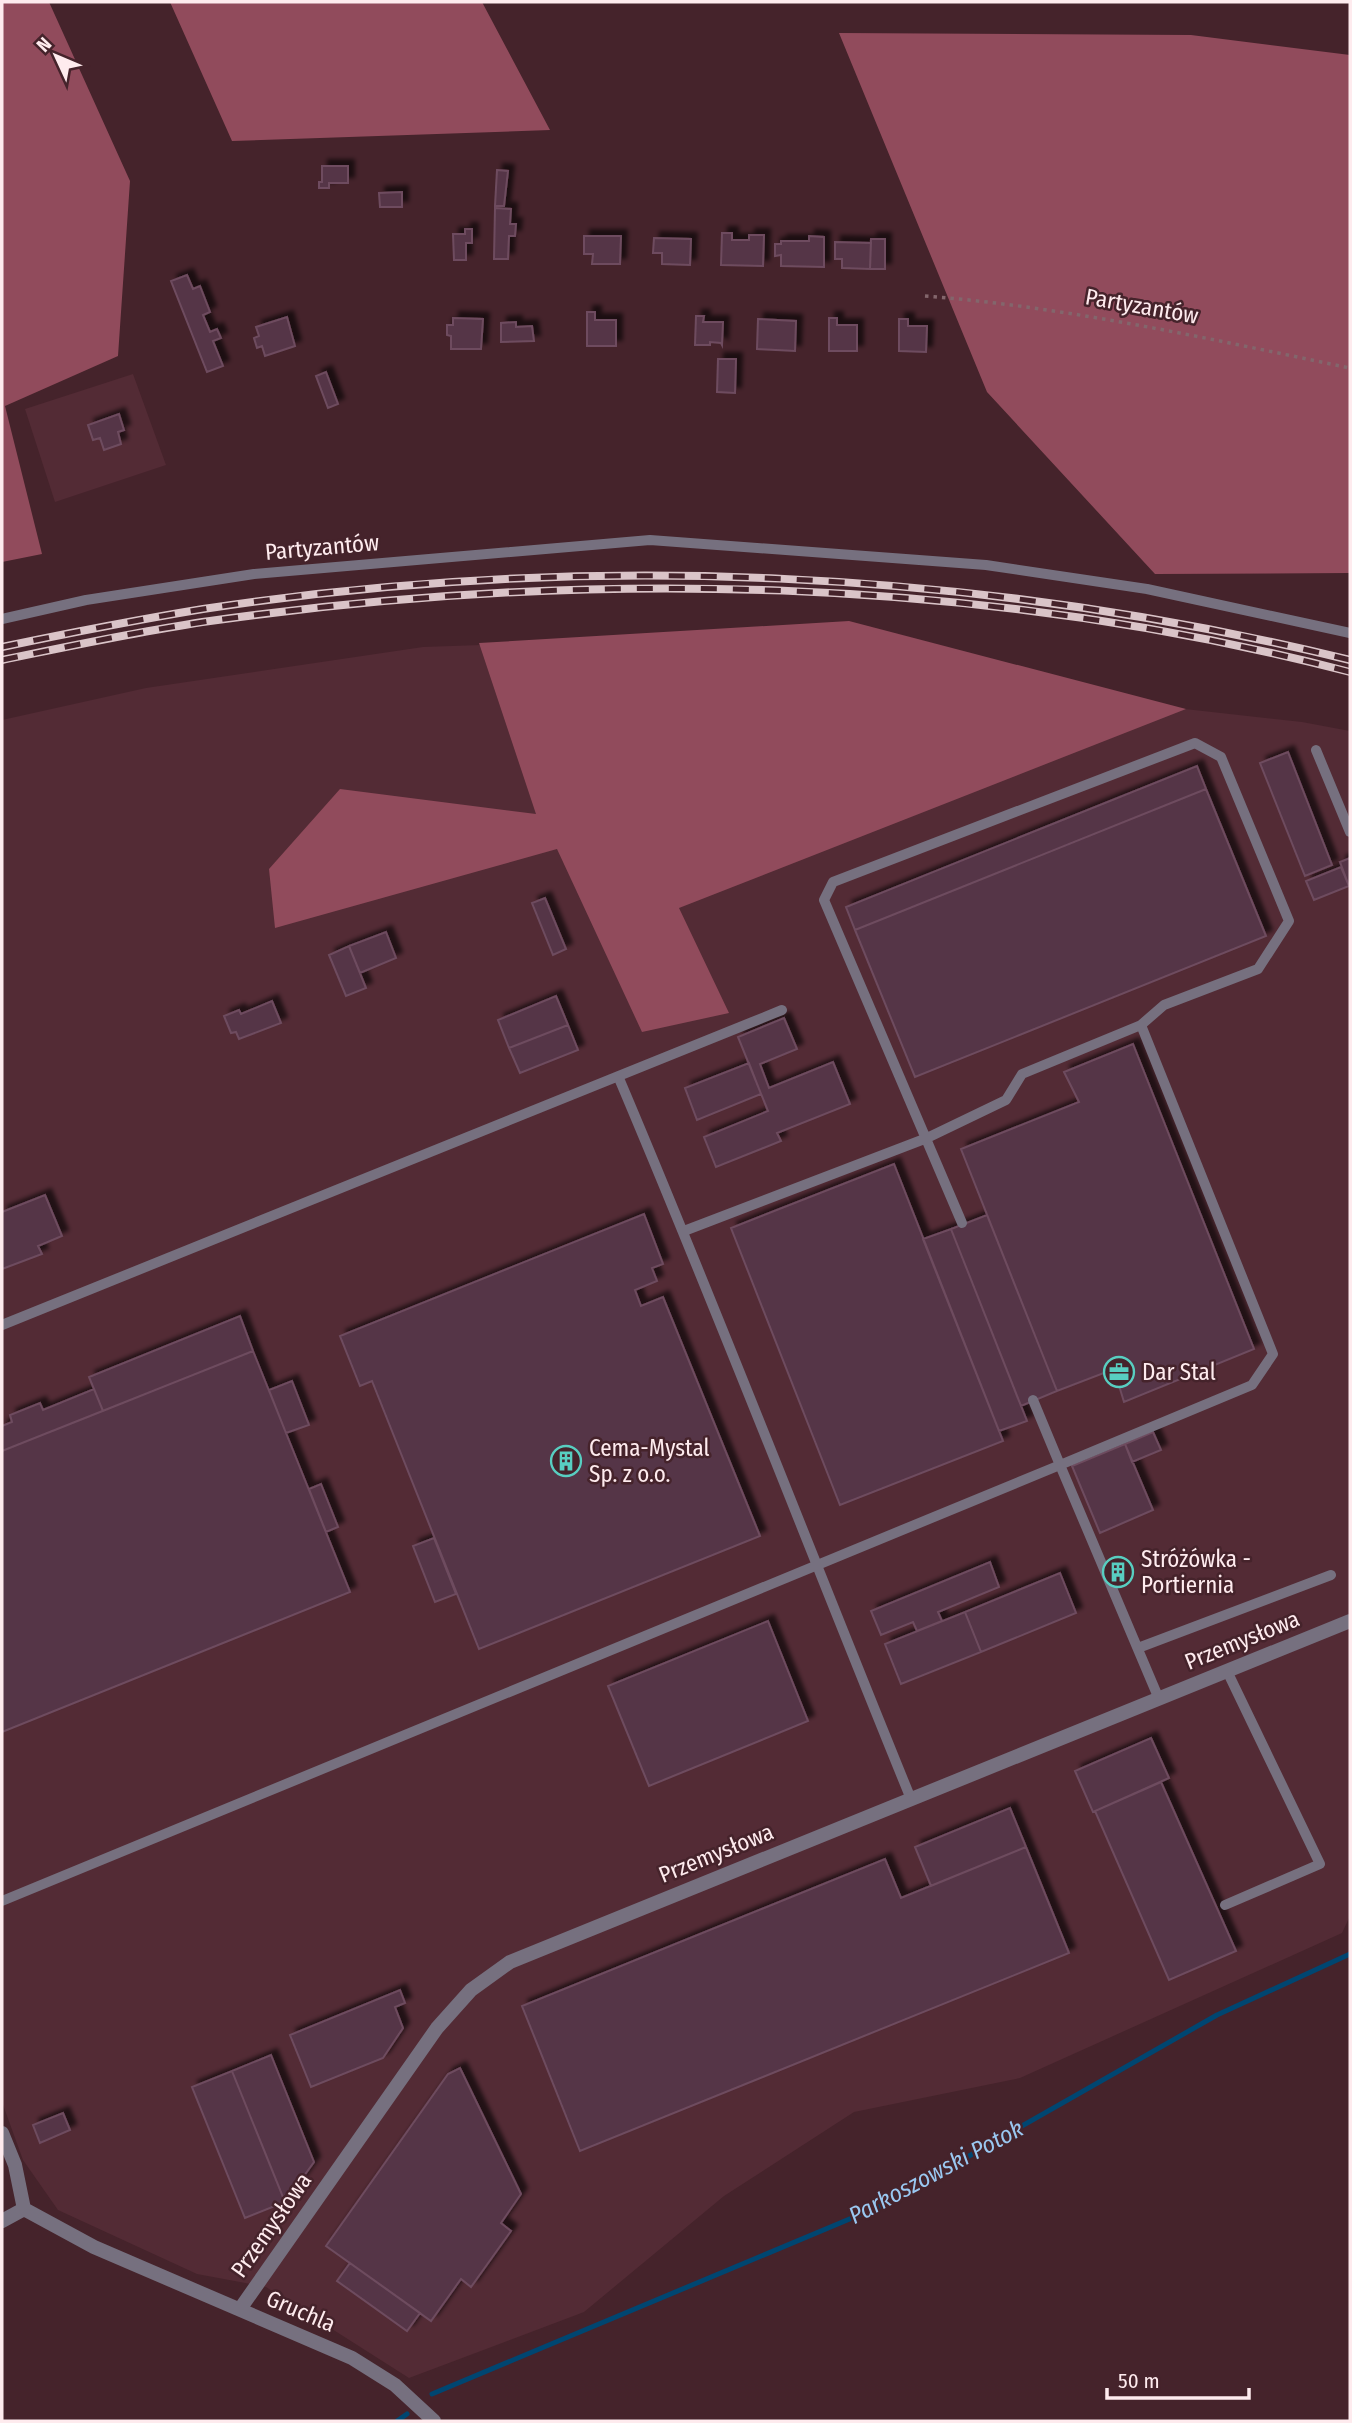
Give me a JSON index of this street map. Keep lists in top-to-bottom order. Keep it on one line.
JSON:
{"streets":{"street":["Przemysłowa","Gruchla"],"lane":["Partyzantów"]},"crossings":[["Przemysłowa","Gruchla"]],"water":["Parkoszowski Potok"],"places":{"office":["Dar Stal"],"building":["Cema-Mystal Sp. z o.o.","Stróżówka - Portiernia"]},"scale_bar":"50 m","north":"top left"}
